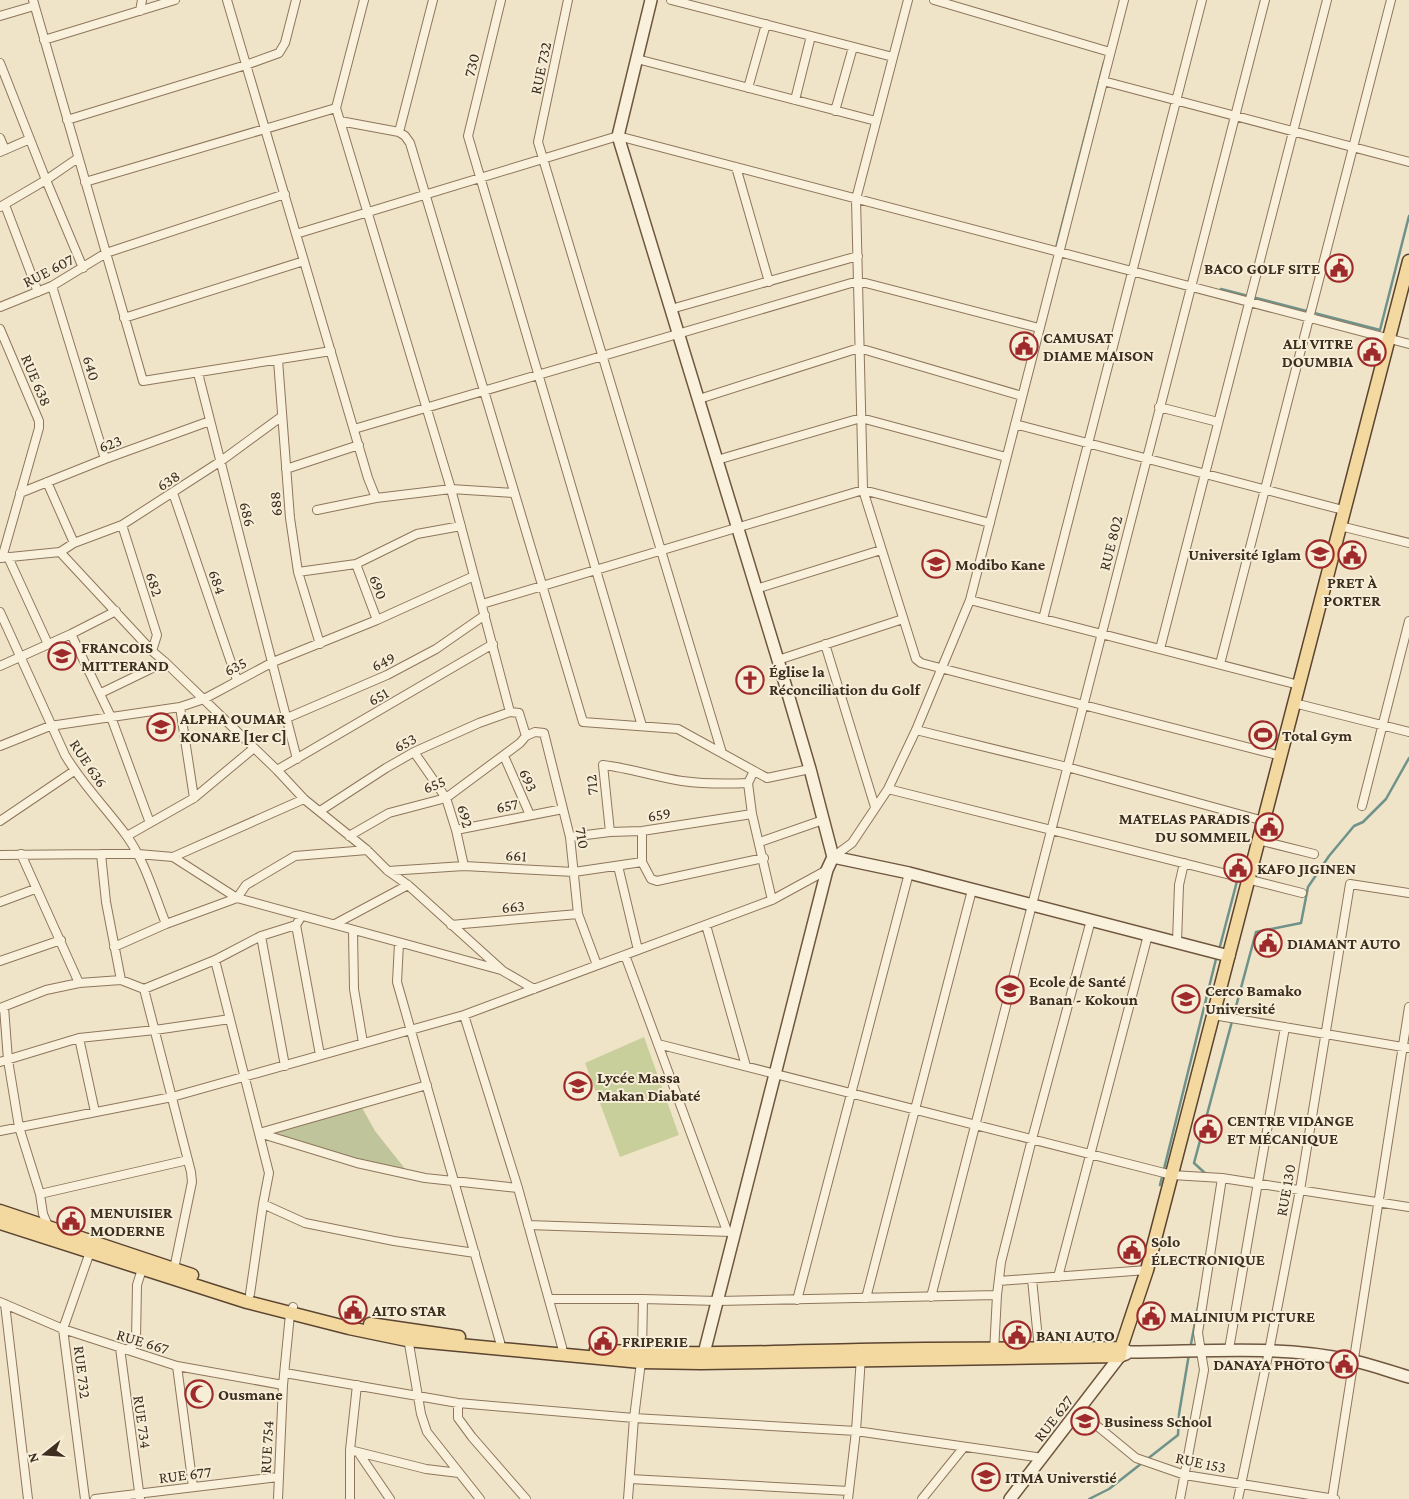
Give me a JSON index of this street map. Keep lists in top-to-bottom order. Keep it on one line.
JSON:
{"streets":{"street":["730","RUE 732","RUE 607","640","RUE 638","623","638","688","686","RUE 802","684","682","690","649","635","651","653","RUE 636","693","655","712","657","659","692","710","661","663","RUE 130","RUE 667","RUE 627","RUE 734","RUE 754","RUE 153","RUE 677"]},"crossings":[["RUE 732","RUE 667"],["RUE 607","640"],["640","623"],["RUE 638","623"],["623","686"],["638","688"],["638","686"],["638","684"],["638","682"],["688","635"],["686","649"],["686","635"],["686","651"],["684","635"],["690","635"],["635","RUE 636"],["653","692"],["693","655"],["693","657"],["655","692"],["655","710"],["712","659"],["657","692"],["657","710"],["659","710"],["692","661"],["710","661"],["710","663"],["RUE 130","RUE 153"],["RUE 667","RUE 734"],["RUE 667","RUE 754"],["RUE 627","RUE 153"],["RUE 734","RUE 677"],["RUE 754","RUE 677"]],"places":{"public building":["BACO GOLF SITE","CAMUSAT DIAME MAISON","ALI VITRE DOUMBIA","PRET À PORTER","MATELAS PARADIS DU SOMMEIL","KAFO JIGINEN","DIAMANT AUTO","CENTRE VIDANGE ET MÉCANIQUE","MENUISIER MODERNE","Solo ÉLECTRONIQUE","AITO STAR","MALINIUM PICTURE","BANI AUTO","FRIPERIE","DANAYA PHOTO"],"school or university":["Université Iglam","Modibo Kane","FRANCOIS MITTERAND","ALPHA OUMAR KONARE [1er C]","Ecole de Santé Banan - Kokoun","Cerco Bamako Université","Lycée Massa Makan Diabaté","Business School","ITMA Universtié"],"church":["Église la Réconciliation du Golf"],"sports":["Total Gym"],"mosque":["Ousmane"]},"north":"left"}
